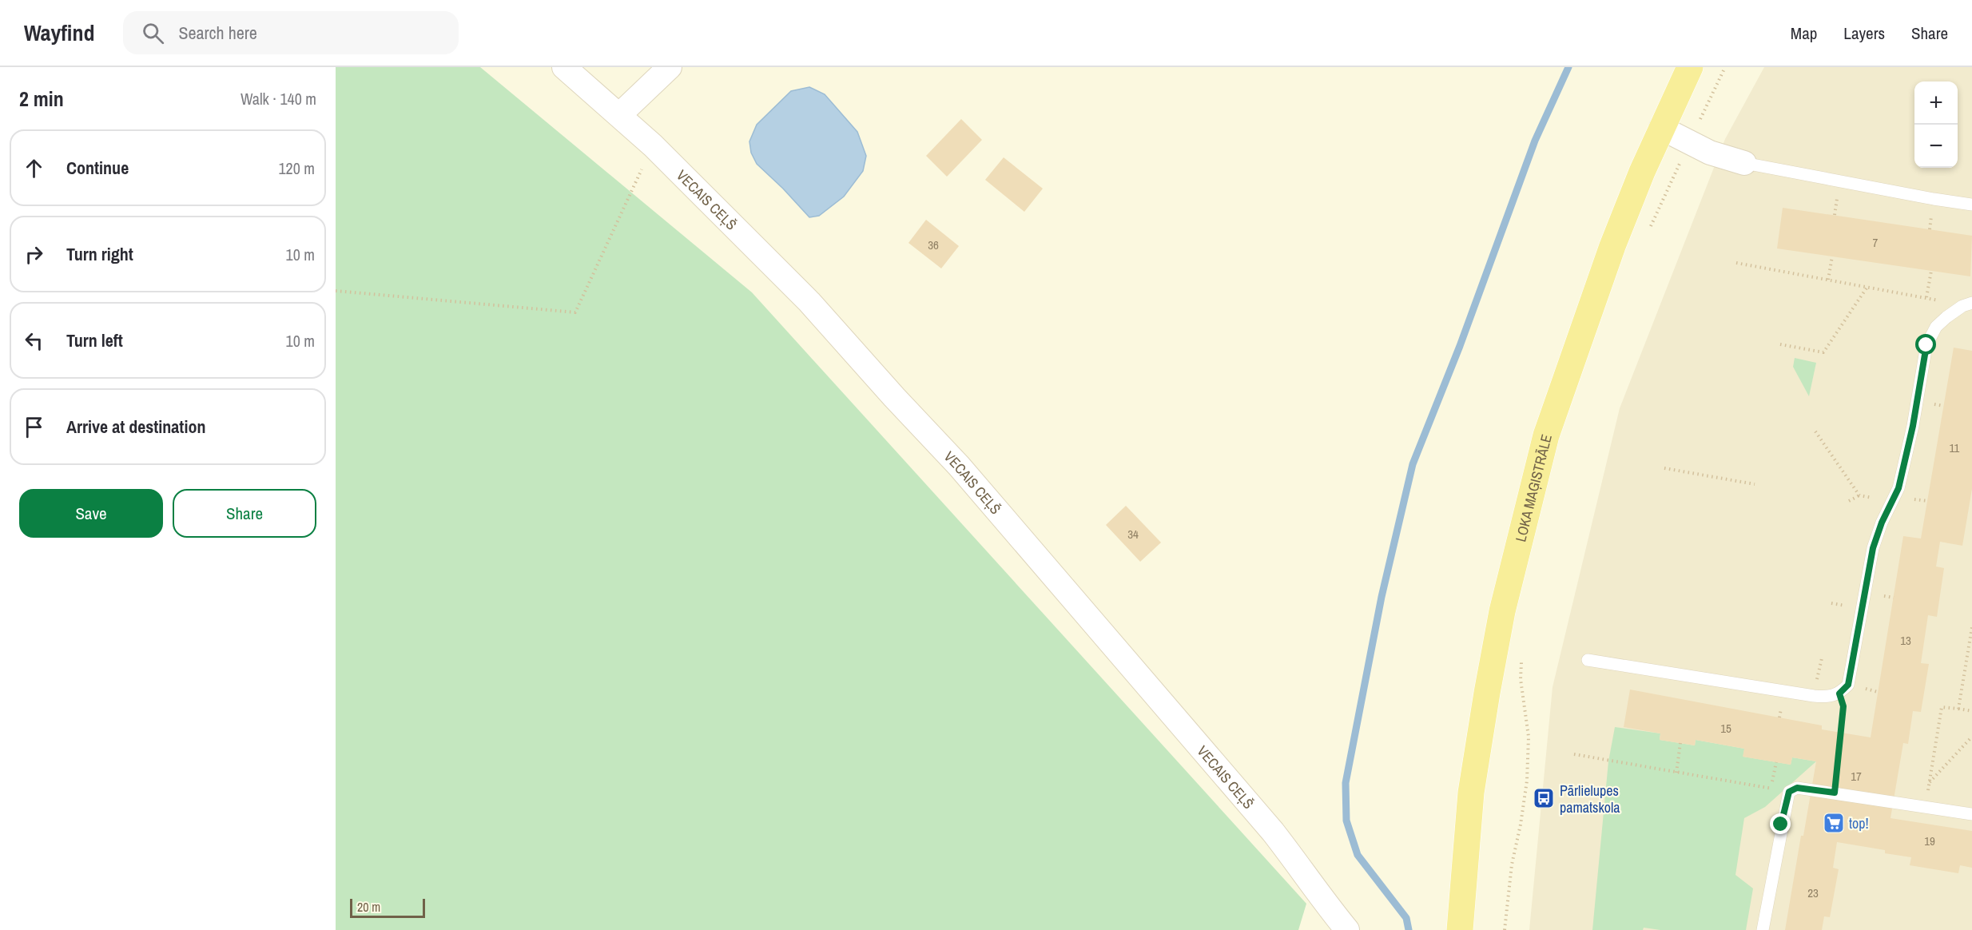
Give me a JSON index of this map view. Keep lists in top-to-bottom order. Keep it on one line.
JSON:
{"streets":{"main road":["LOKA MAĢISTRĀLE"],"street":["VECAIS CEĻŠ"]},"places":{"bus stop":["Pārlielupes pamatskola"],"supermarket":["top!"]},"house_numbers":["7","36","11","34","13","15","17","19","23"],"scale_bar":"20 m","page":{"header":"Wayfind","search":"Search here","nav":["Map","Layers","Share"],"heading":["2 min","Walk · 140 m"],"map_buttons":["+","−"],"list":[["Continue","120 m"],["Turn right","10 m"],["Turn left","10 m"],"Arrive at destination"],"buttons":["Save","Share"],"scale":"20 m"}}
